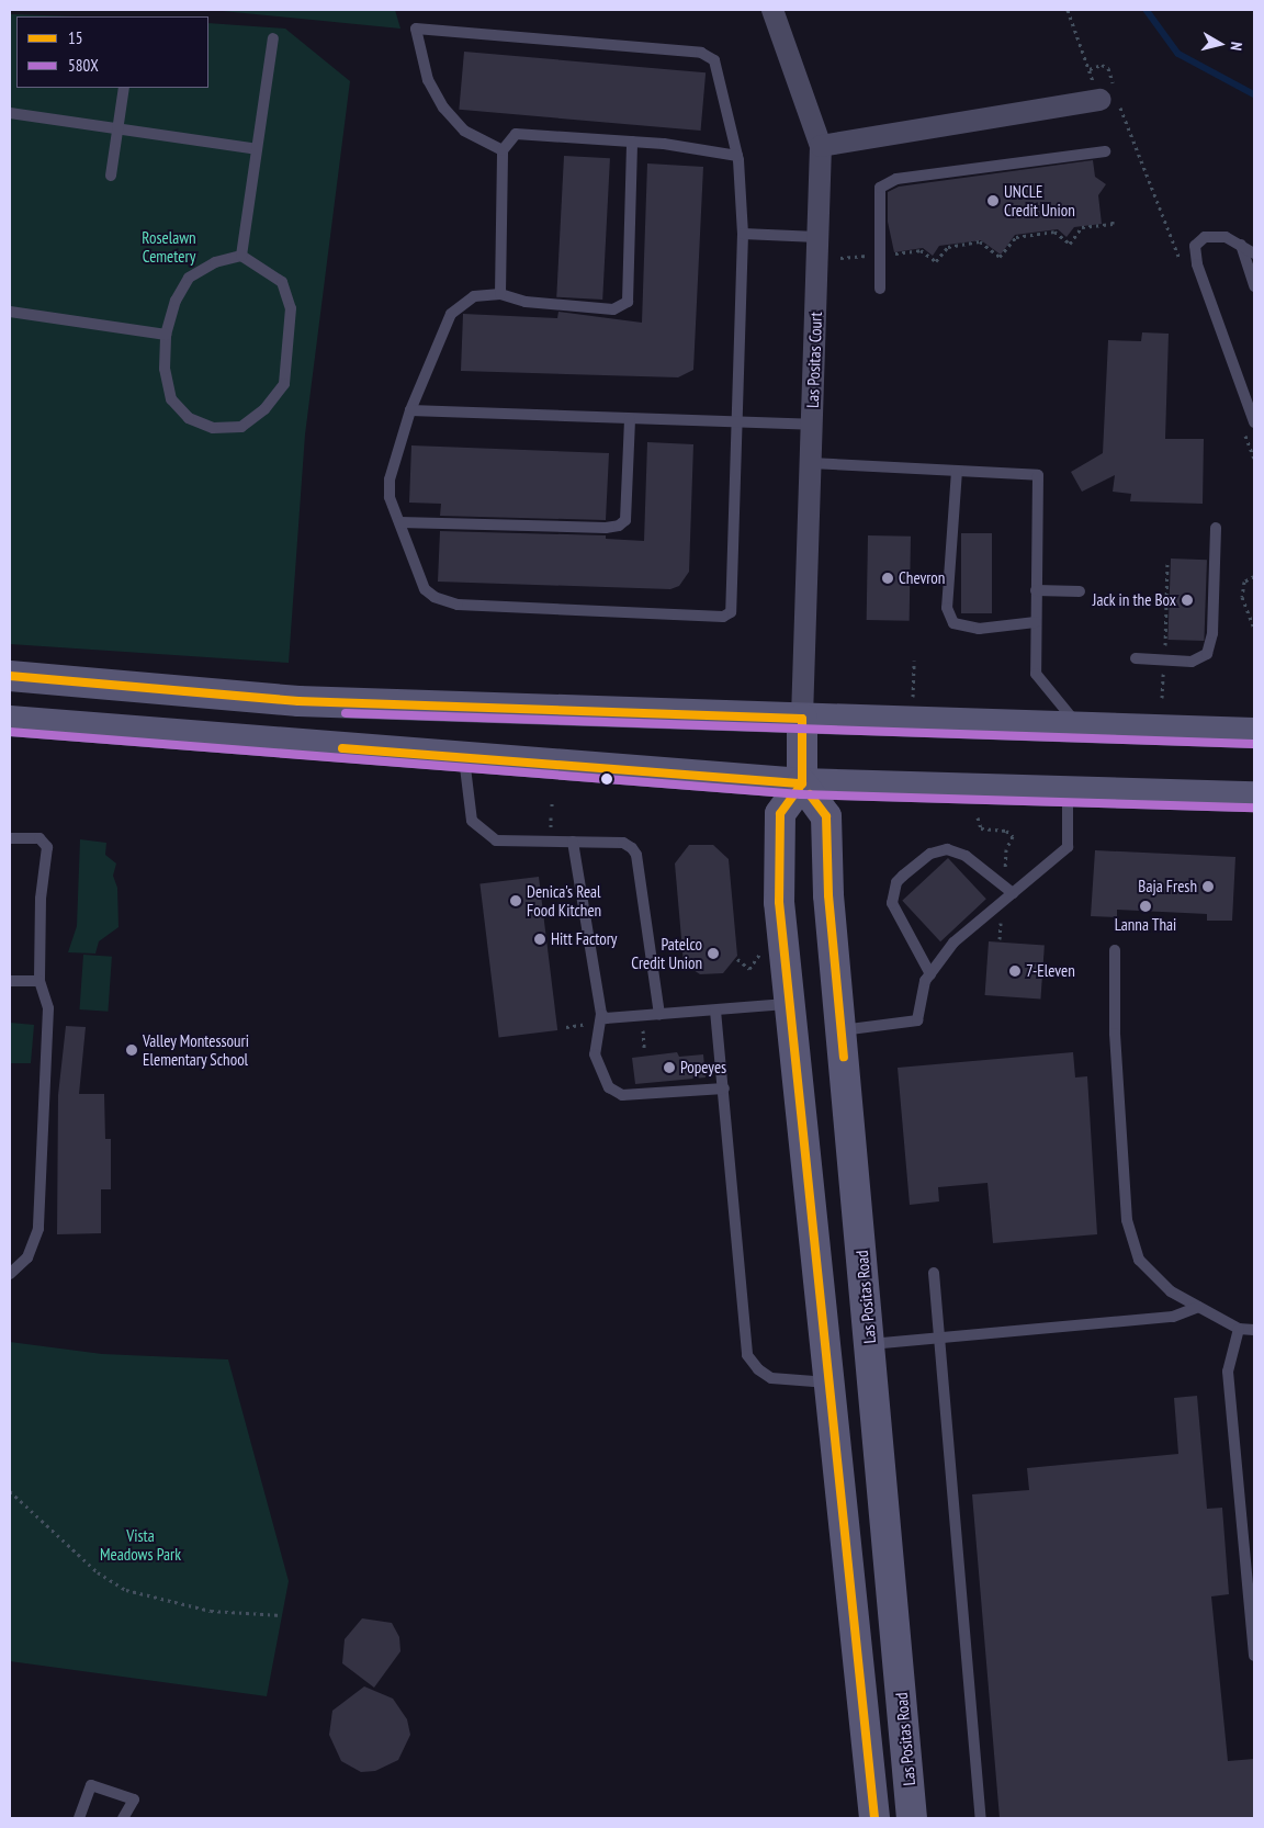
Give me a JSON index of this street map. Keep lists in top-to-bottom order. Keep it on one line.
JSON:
{"streets":{"main road":["Las Positas Road"],"street":["Las Positas Court"]},"parks":["Roselawn Cemetery","Vista Meadows Park"],"places":["UNCLE Credit Union","Chevron","Jack in the Box","Baja Fresh","Denica's Real Food Kitchen","Lanna Thai","Hitt Factory","Patelco Credit Union","7-Eleven","Valley Montessouri Elementary School","Popeyes"],"lines":["transit line 15","transit line 580X"],"legend":["15","580X"],"north":"right"}
